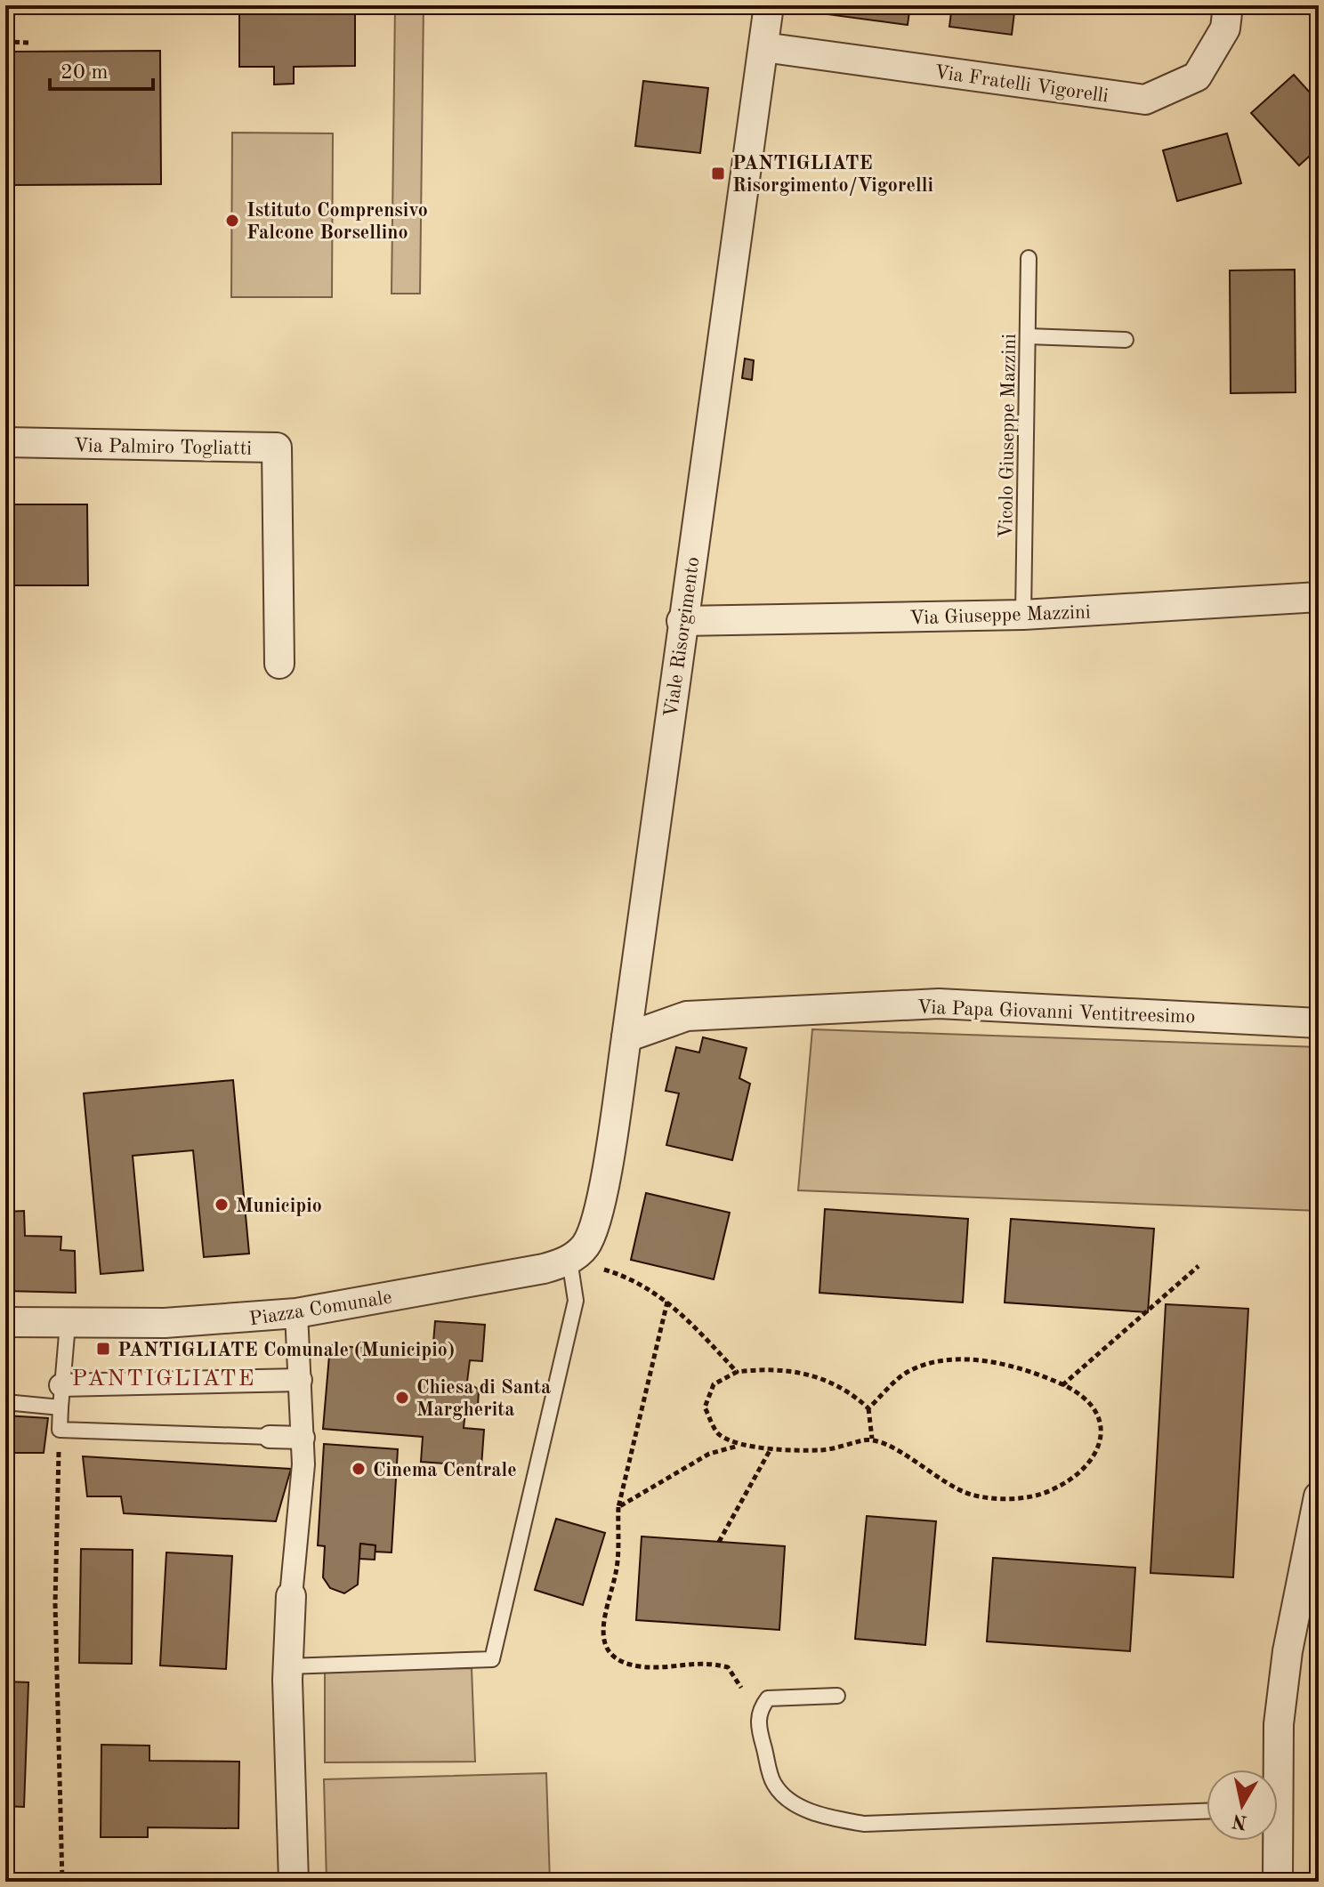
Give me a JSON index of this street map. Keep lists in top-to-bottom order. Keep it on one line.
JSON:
{"streets":{"street":["Via Fratelli Vigorelli","Via Palmiro Togliatti","Via Giuseppe Mazzini","Viale Risorgimento","Via Papa Giovanni Ventitreesimo","Piazza Comunale"],"lane":["Vicolo Giuseppe Mazzini"]},"crossings":[["Via Fratelli Vigorelli","Viale Risorgimento"],["Vicolo Giuseppe Mazzini","Via Giuseppe Mazzini"],["Via Giuseppe Mazzini","Viale Risorgimento"],["Viale Risorgimento","Via Papa Giovanni Ventitreesimo"],["Viale Risorgimento","Piazza Comunale"]],"districts":["PANTIGLIATE"],"places":{"transit":["PANTIGLIATE Risorgimento/Vigorelli","PANTIGLIATE Comunale (Municipio)"],"other":["Istituto Comprensivo Falcone Borsellino","Municipio","Chiesa di Santa Margherita","Cinema Centrale"]},"scale_bar":"20 m","north":"bottom"}
